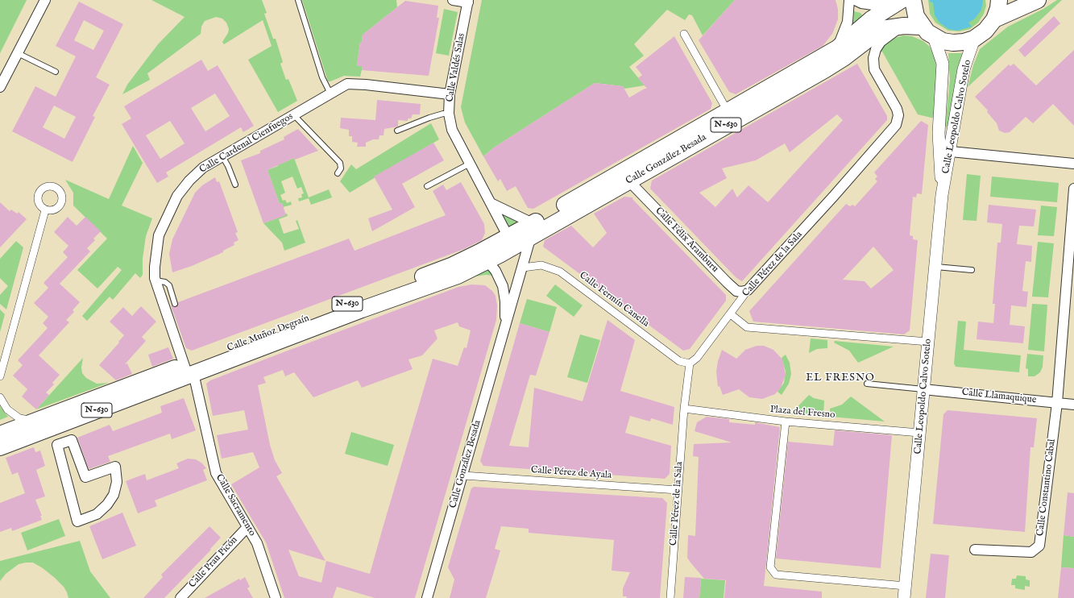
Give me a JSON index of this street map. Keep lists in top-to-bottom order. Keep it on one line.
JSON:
{"streets":{"highway":["N-630","Calle González Besada","Calle Muñoz Degraín"],"street":["Calle Valdés Salas","Calle Leopoldo Calvo Sotelo","Calle Cardenal Cienfuegos","Calle Félix Aramburu","Calle Pérez de la Sala","Calle Fermín Canella","Calle Llamaquique","Plaza del Fresno","Calle Pérez de Ayala","Calle Constantino Cabal","Calle Sacramento","Calle Prau Picón"]},"crossings":[["Calle Valdés Salas","Calle Cardenal Cienfuegos"],["Calle Valdés Salas","Calle González Besada"],["Calle Valdés Salas","Calle Muñoz Degraín"],["Calle Leopoldo Calvo Sotelo","Calle González Besada"],["Calle Leopoldo Calvo Sotelo","Calle Llamaquique"],["Calle Leopoldo Calvo Sotelo","Plaza del Fresno"],["Calle Cardenal Cienfuegos","Calle Muñoz Degraín"],["Calle Cardenal Cienfuegos","Calle Sacramento"],["Calle González Besada","Calle Félix Aramburu"],["Calle González Besada","Calle Pérez de la Sala"],["Calle González Besada","Calle Fermín Canella"],["Calle González Besada","Calle Muñoz Degraín"],["Calle González Besada","Calle Pérez de Ayala"],["Calle Félix Aramburu","Calle Pérez de la Sala"],["Calle Pérez de la Sala","Calle Fermín Canella"],["Calle Pérez de la Sala","Plaza del Fresno"],["Calle Pérez de la Sala","Calle Pérez de Ayala"],["Calle Muñoz Degraín","Calle Sacramento"],["Calle Llamaquique","Calle Constantino Cabal"],["Calle Sacramento","Calle Prau Picón"]],"districts":["EL FRESNO"]}
